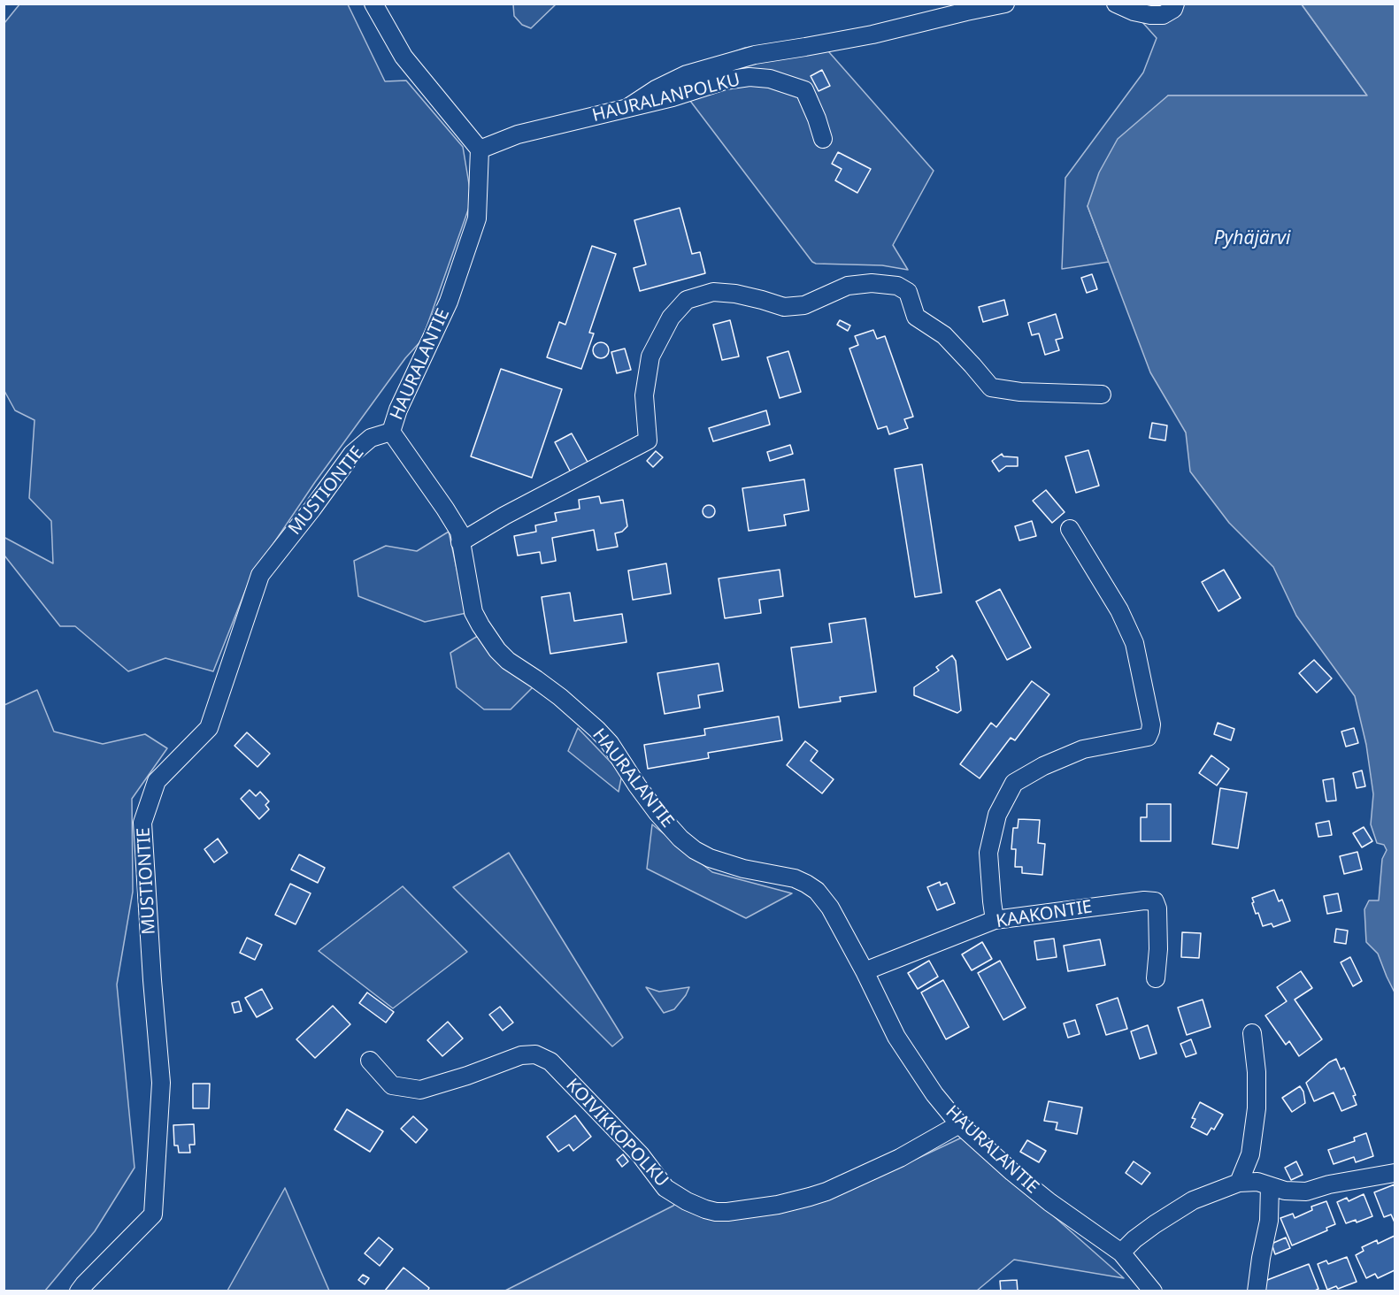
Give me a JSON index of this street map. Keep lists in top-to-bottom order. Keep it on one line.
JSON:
{"streets":{"street":["HAURALANPOLKU","HAURALANTIE","MUSTIONTIE","KAAKONTIE","KOIVIKKOPOLKU"]},"crossings":[["HAURALANPOLKU","HAURALANTIE"],["HAURALANTIE","MUSTIONTIE"],["HAURALANTIE","KAAKONTIE"],["HAURALANTIE","KOIVIKKOPOLKU"]],"water":["Pyhäjärvi"]}
